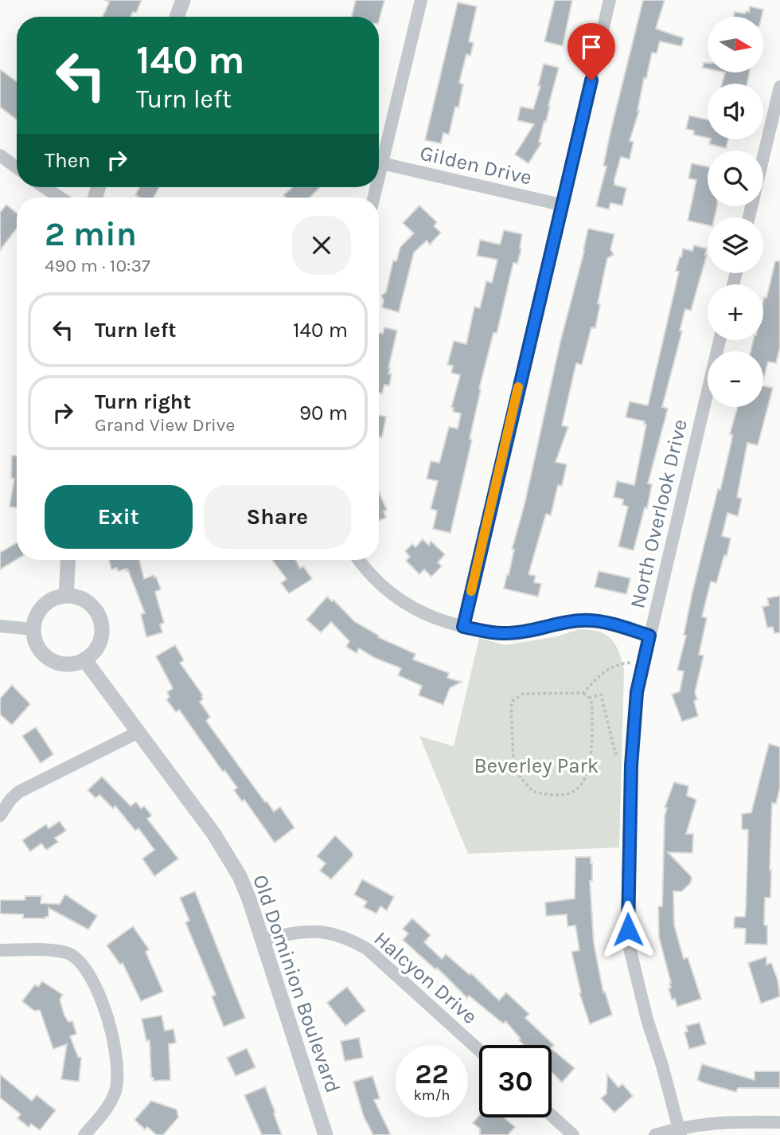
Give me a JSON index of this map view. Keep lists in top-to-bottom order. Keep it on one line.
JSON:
{"streets":{"street":["Gilden Drive","North Overlook Drive","Halcyon Drive","Old Dominion Boulevard"]},"crossings":[["Halcyon Drive","Old Dominion Boulevard"]],"parks":["Beverley Park"],"north":"right","page":{"map_buttons":["+","−"],"turn":["140 m","Turn left"],"then":"Then","heading":["2 min","490 m · 10:37"],"list":[{"name":"Turn left","value":"140 m"},{"name":"Turn right","note":"Grand View Drive","value":"90 m"}],"buttons":["Exit","Share"],"speed":"22 km/h","limit":"30"}}
